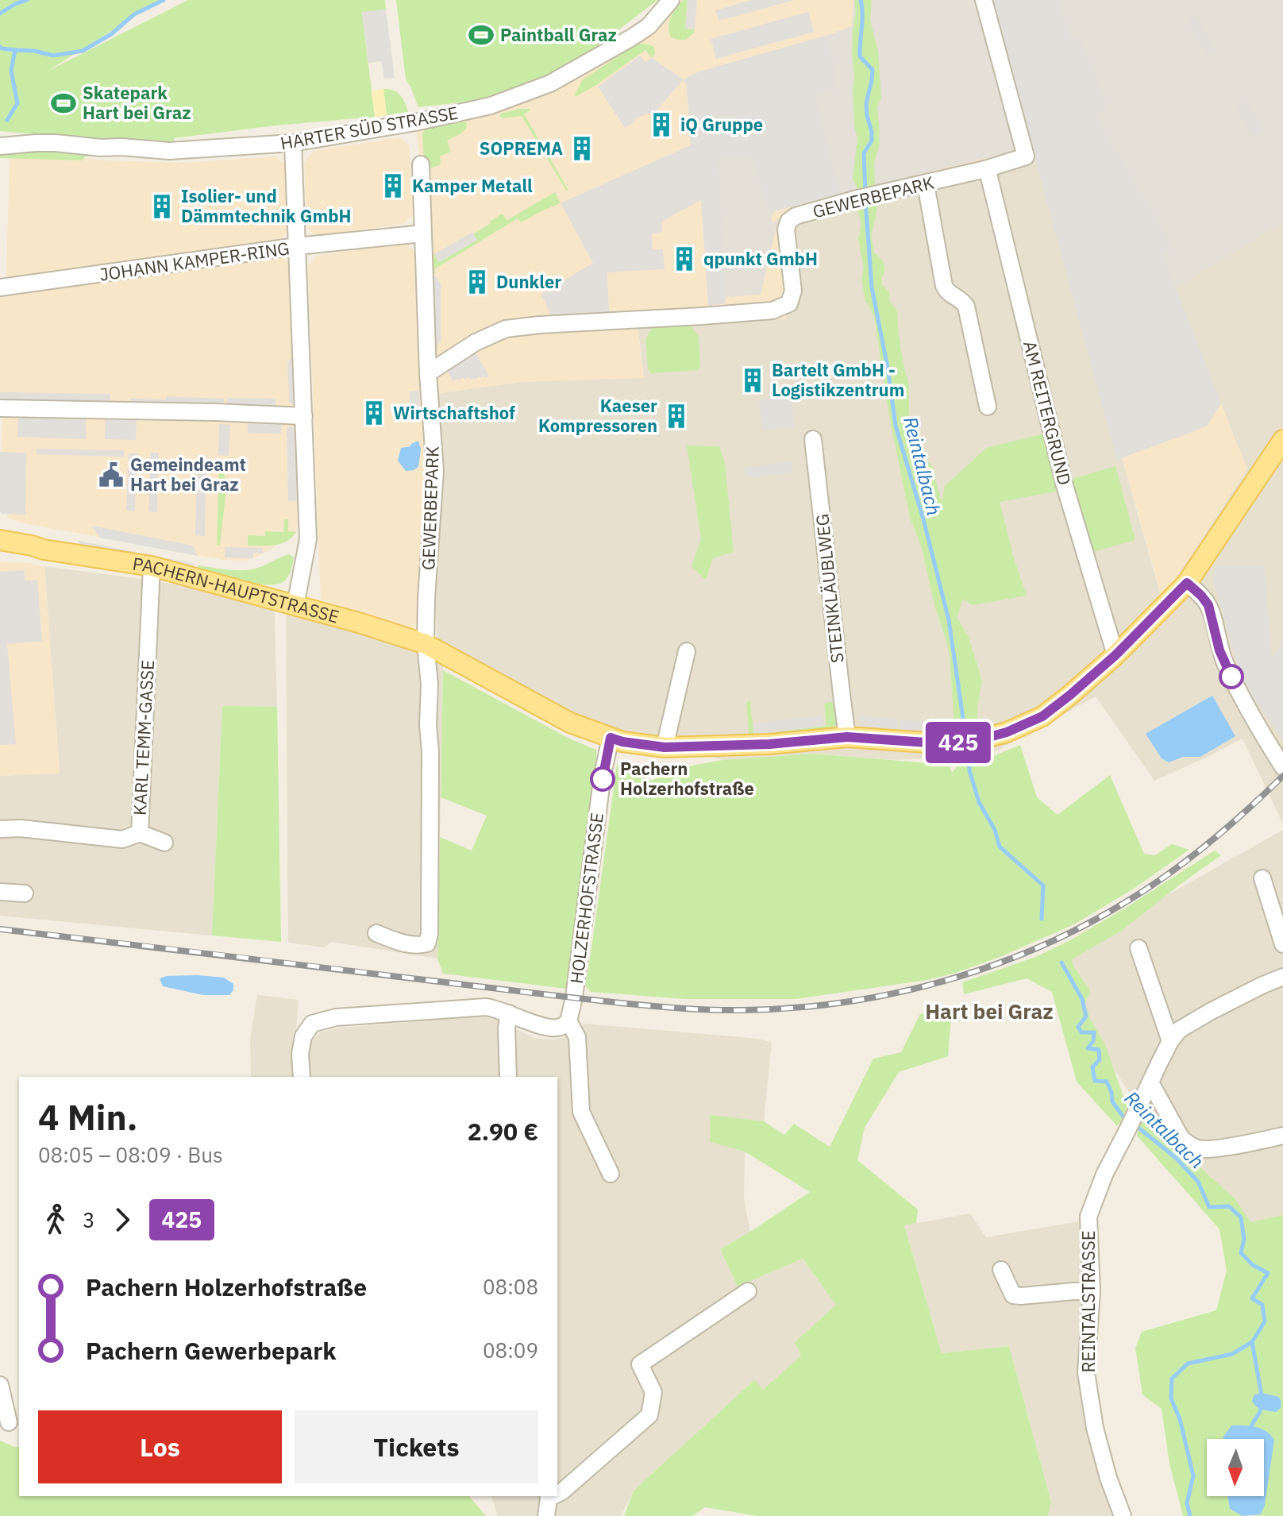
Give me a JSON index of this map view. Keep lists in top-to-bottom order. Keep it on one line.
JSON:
{"streets":{"main road":["PACHERN-HAUPTSTRASSE"],"street":["HARTER SÜD STRASSE","GEWERBEPARK","JOHANN KAMPER-RING","AM REITERGRUND","STEINKLÄUBLWEG","KARL TEMM-GASSE","HOLZERHOFSTRASSE","REINTALSTRASSE"]},"crossings":[["GEWERBEPARK","AM REITERGRUND"],["GEWERBEPARK","PACHERN-HAUPTSTRASSE"],["JOHANN KAMPER-RING","PACHERN-HAUPTSTRASSE"],["AM REITERGRUND","PACHERN-HAUPTSTRASSE"],["STEINKLÄUBLWEG","PACHERN-HAUPTSTRASSE"],["PACHERN-HAUPTSTRASSE","KARL TEMM-GASSE"],["PACHERN-HAUPTSTRASSE","HOLZERHOFSTRASSE"]],"districts":["Hart bei Graz"],"water":["Reintalbach"],"places":{"sports":["Paintball Graz","Skatepark Hart bei Graz"],"building":["iQ Gruppe","SOPREMA","Kamper Metall","Isolier- und Dämmtechnik GmbH","qpunkt GmbH","Dunkler","Bartelt GmbH - Logistikzentrum","Wirtschaftshof","Kaeser Kompressoren"],"public building":["Gemeindeamt Hart bei Graz"],"other":["Pachern Holzerhofstraße"]},"lines":["bus line 425"],"north":"bottom","page":{"on_map":"425","heading":["4 Min.","08:05 – 08:09 · Bus","2.90 €"],"legs":["3","425"],"list":[{"name":"Pachern Holzerhofstraße","value":"08:08"},{"name":"Pachern Gewerbepark","value":"08:09"}],"buttons":["Los","Tickets"]}}
